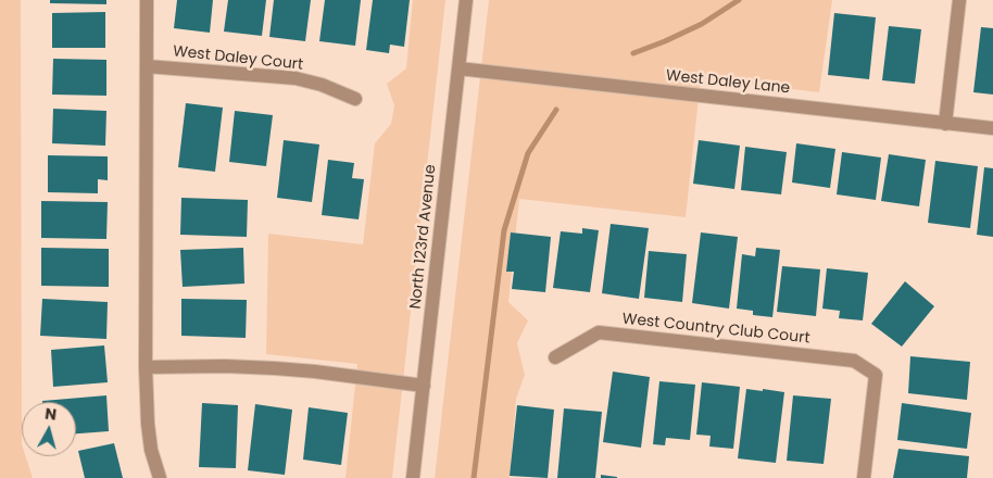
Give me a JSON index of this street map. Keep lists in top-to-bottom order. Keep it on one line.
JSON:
{"streets":{"street":["West Daley Court","West Daley Lane","North 123rd Avenue","West Country Club Court"]},"crossings":[["West Daley Lane","North 123rd Avenue"]],"north":"top"}
